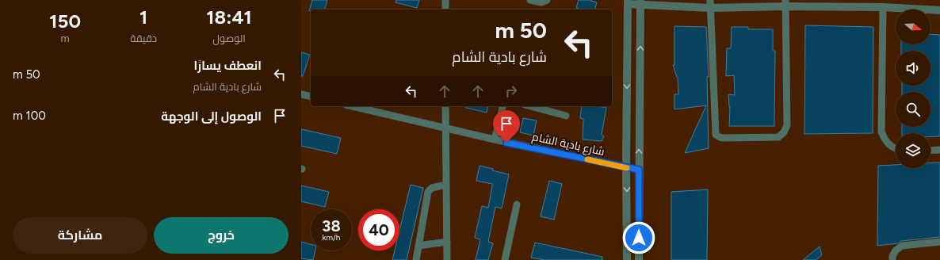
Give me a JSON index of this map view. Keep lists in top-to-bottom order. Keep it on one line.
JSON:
{"streets":{"street":["شارع بادية الشام"]},"north":"right","page":{"eta":["18:41","الوصول","1","دقيقة","150","m"],"turn":["50 m","شارع بادية الشام"],"list":[{"name":"انعطف يسارًا","note":"شارع بادية الشام","value":"50 m"},{"name":"الوصول إلى الوجهة","value":"100 m"}],"speed":"38 km/h","limit":"40","buttons":["خروج","مشاركة"]}}
